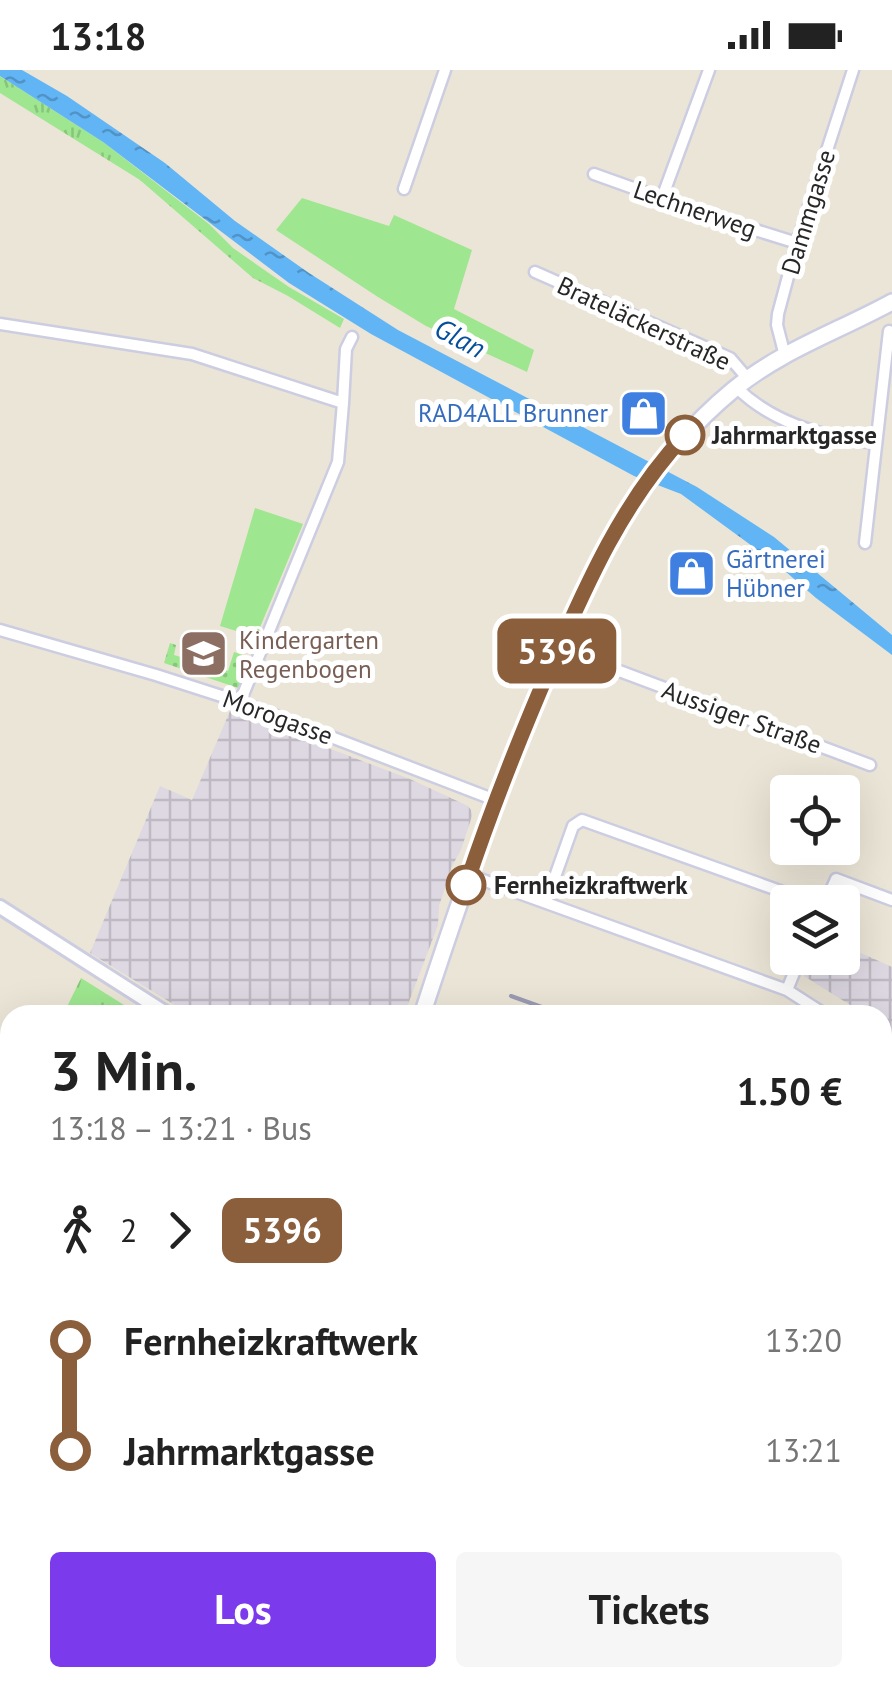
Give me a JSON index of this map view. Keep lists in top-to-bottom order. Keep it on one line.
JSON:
{"streets":{"street":["Lechnerweg","Dammgasse","Brateläckerstraße","Morogasse","Aussiger Straße"]},"crossings":[["Lechnerweg","Dammgasse"]],"water":["Glan"],"places":{"shop":["RAD4ALL Brunner","Gärtnerei Hübner"],"other":["Jahrmarktgasse","Fernheizkraftwerk"],"school or university":["Kindergarten Regenbogen"]},"lines":["bus line 5396"],"page":{"status":"13:18","on_map":"5396","heading":["3 Min.","13:18 – 13:21 · Bus","1.50 €"],"legs":["2","5396"],"list":[{"name":"Fernheizkraftwerk","value":"13:20"},{"name":"Jahrmarktgasse","value":"13:21"}],"buttons":["Los","Tickets"]}}
